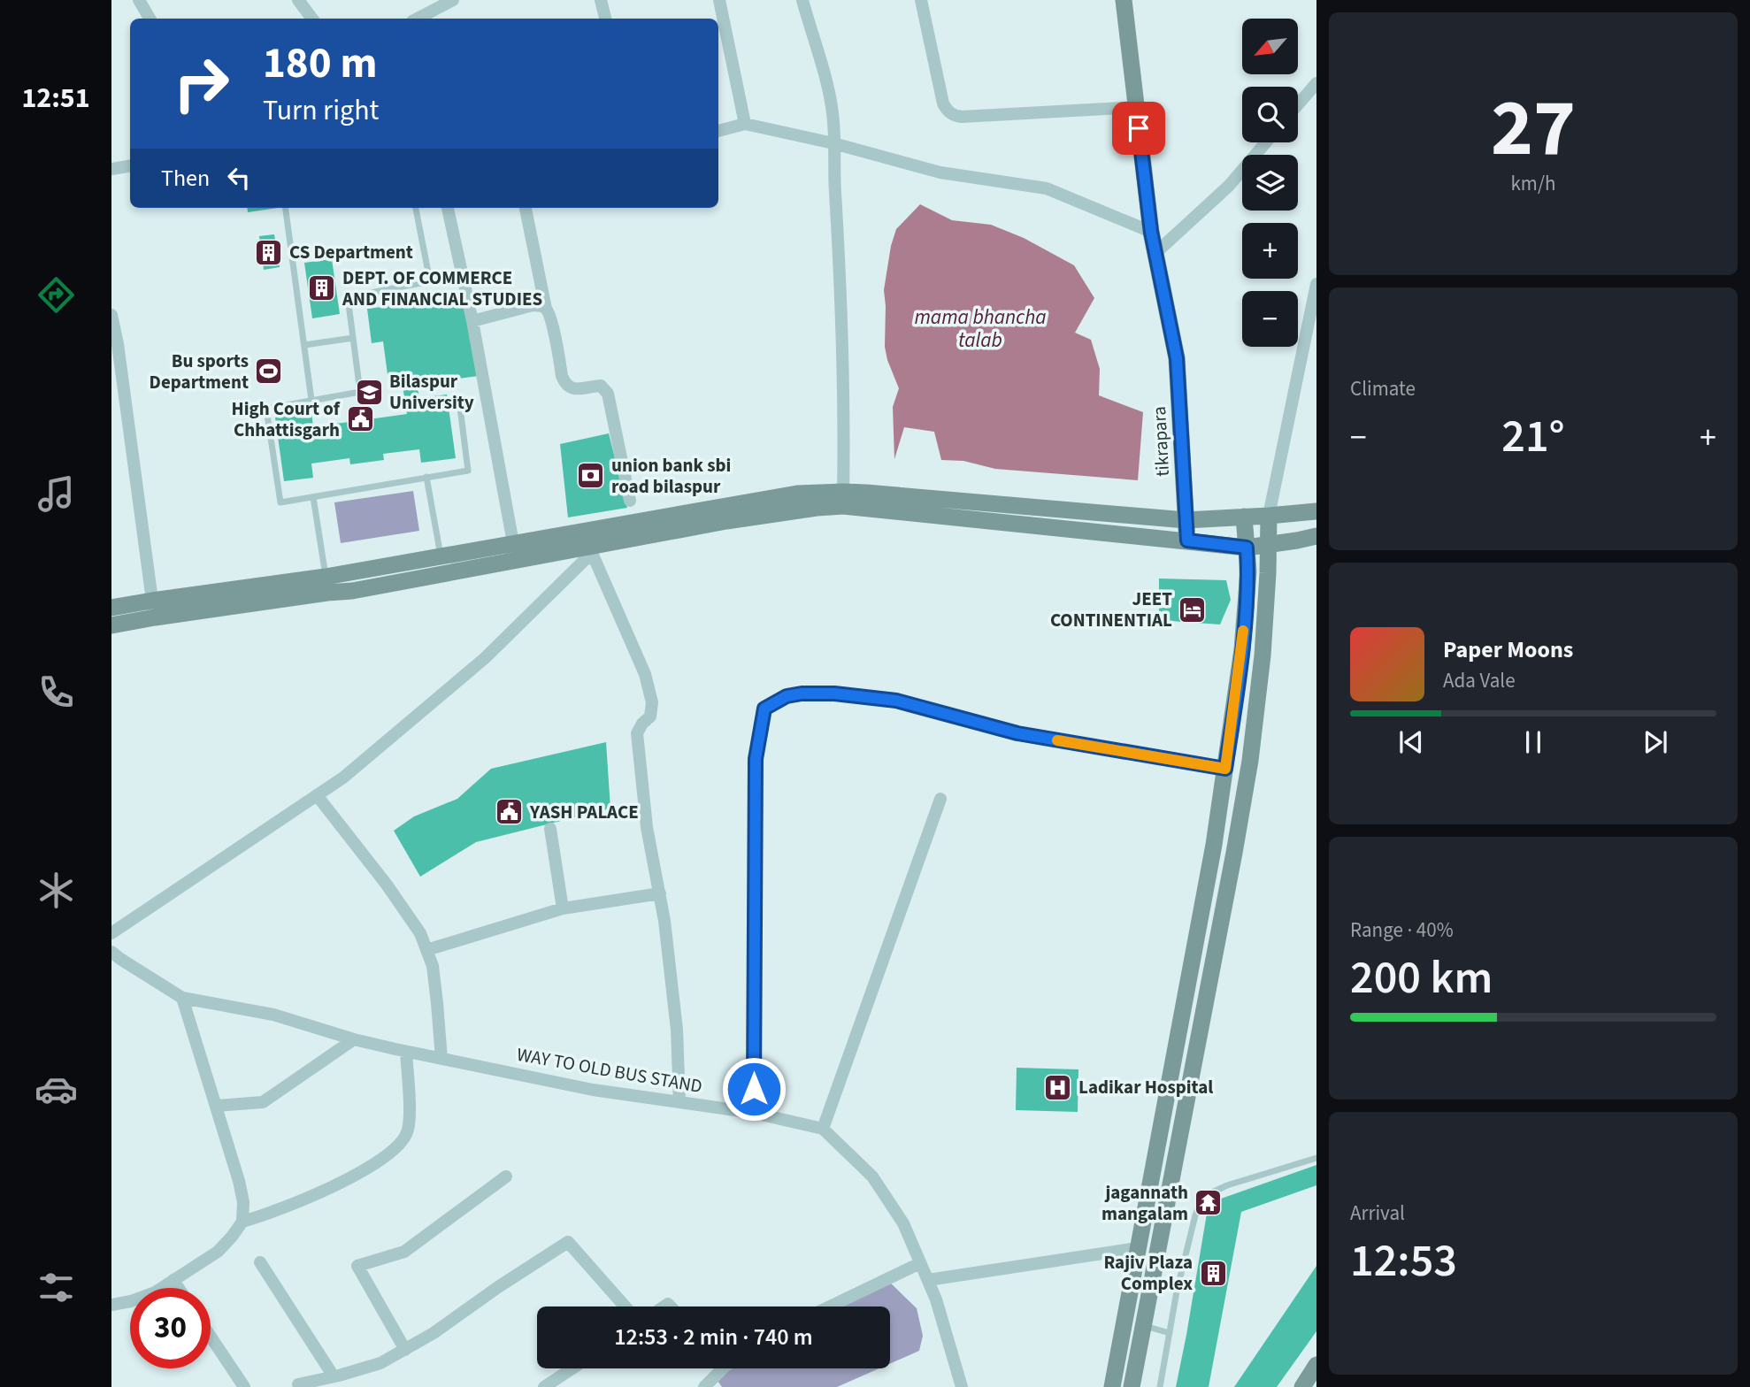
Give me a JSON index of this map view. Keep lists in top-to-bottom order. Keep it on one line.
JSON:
{"streets":{"street":["tikrapara","WAY TO OLD BUS STAND"]},"water":["mama bhancha talab"],"places":{"building":["CS Department","DEPT. OF COMMERCE AND FINANCIAL STUDIES","Rajiv Plaza Complex"],"sports":["Bu sports Department"],"school or university":["Bilaspur University"],"public building":["High Court of Chhattisgarh","YASH PALACE"],"bank":["union bank sbi road bilaspur"],"hotel":["JEET CONTINENTIAL"],"hospital":["Ladikar Hospital"],"temple":["jagannath mangalam"]},"north":"bottom left","page":{"tabs":"12:51","tile":[["27","km/h"],"Climate",["Range · 40%","200 km"],["Arrival","12:53"]],"map_buttons":["+","−"],"turn":["180 m","Turn right"],"then":"Then","heat":["−","21°","+"],"song":["Paper Moons","Ada Vale"],"limit":"30","trip":"12:53 · 2 min · 740 m"}}
